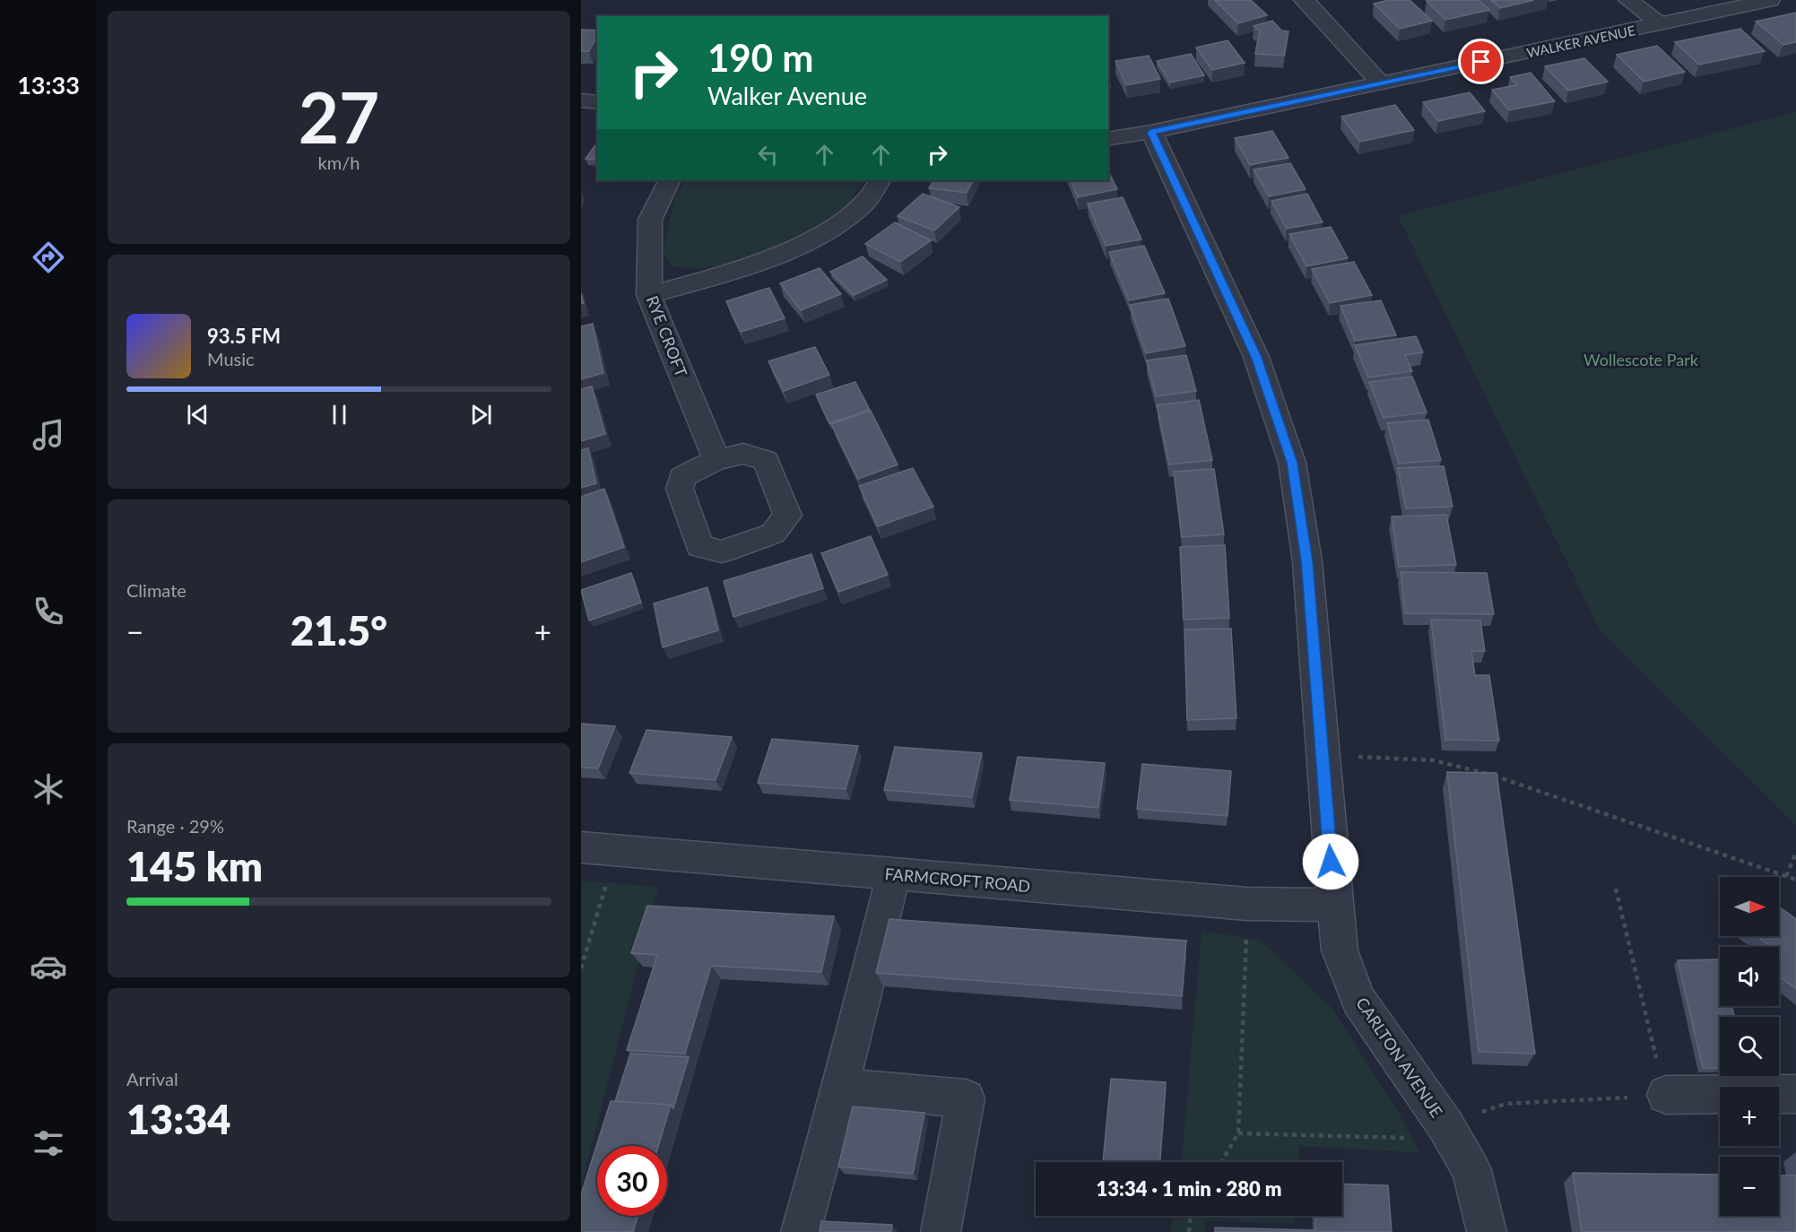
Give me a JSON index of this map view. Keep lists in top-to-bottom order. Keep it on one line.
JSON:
{"streets":{"street":["WALKER AVENUE","RYE CROFT","FARMCROFT ROAD","CARLTON AVENUE"]},"crossings":[["WALKER AVENUE","CARLTON AVENUE"],["FARMCROFT ROAD","CARLTON AVENUE"]],"parks":["Wollescote Park"],"north":"right","page":{"tabs":"13:33","tile":[["27","km/h"],"Climate",["Range · 29%","145 km"],["Arrival","13:34"]],"turn":["190 m","Walker Avenue"],"song":["93.5 FM","Music"],"heat":["−","21.5°","+"],"map_buttons":["+","−"],"limit":"30","trip":"13:34 · 1 min · 280 m"}}
